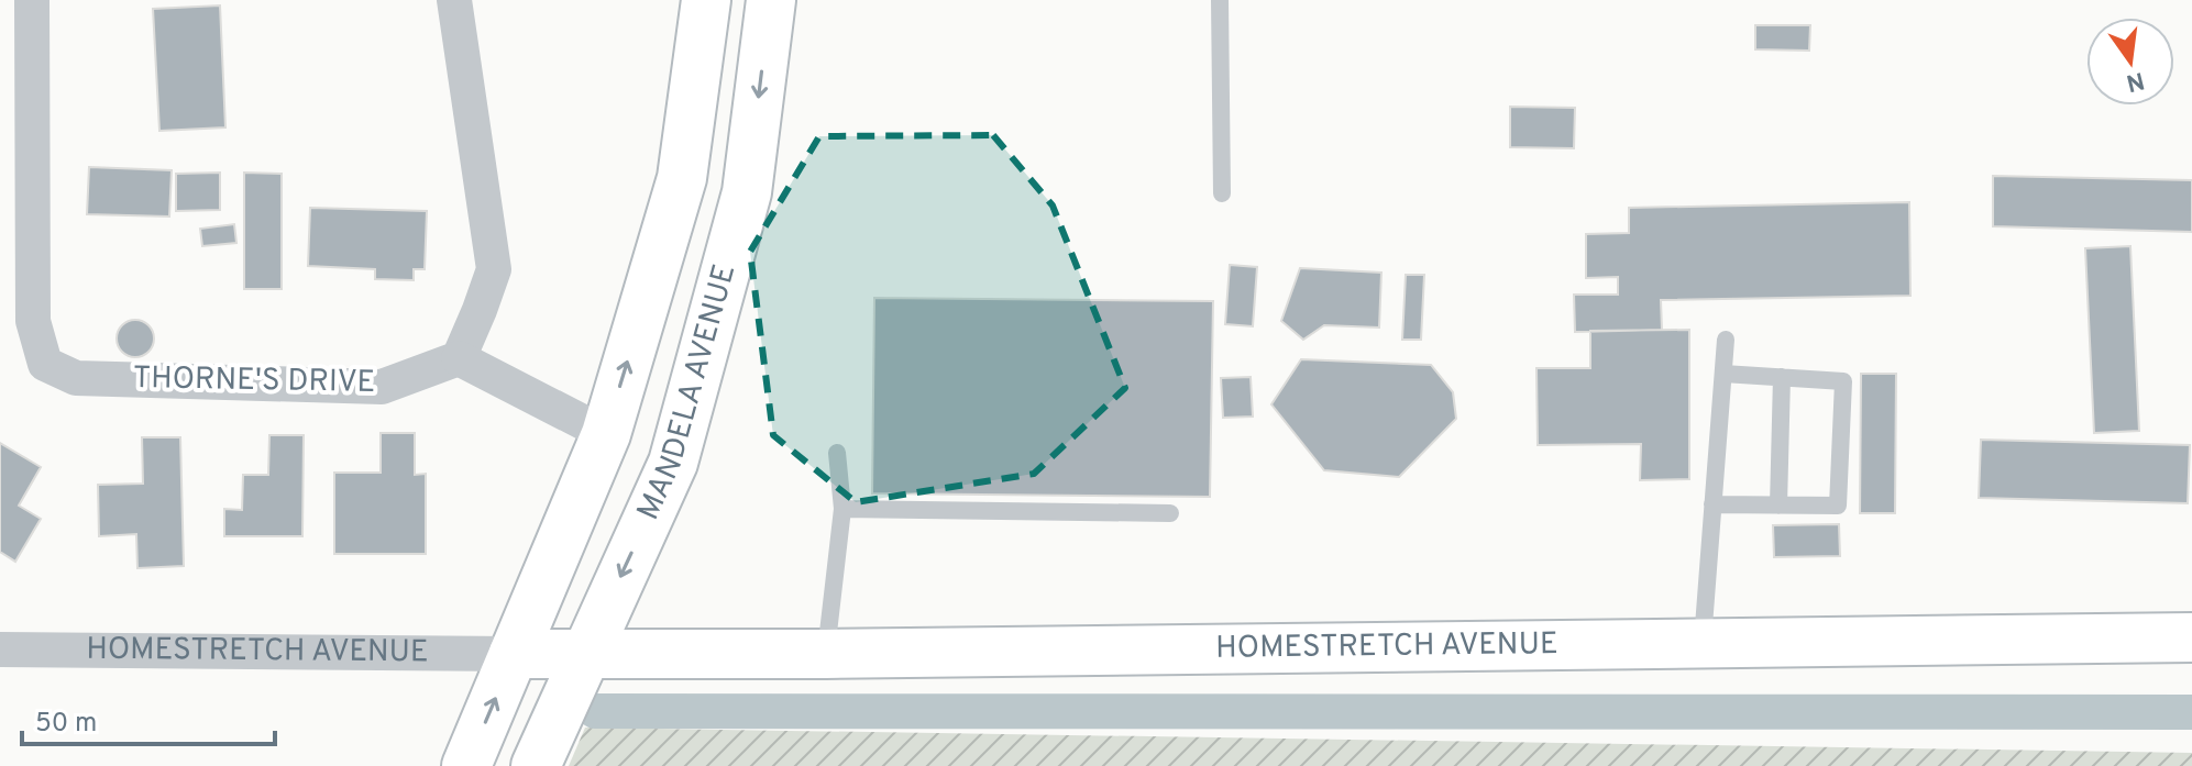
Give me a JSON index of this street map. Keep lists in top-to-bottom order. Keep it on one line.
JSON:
{"streets":{"main road":["MANDELA AVENUE","HOMESTRETCH AVENUE"],"street":["THORNE'S DRIVE"]},"crossings":[["MANDELA AVENUE","HOMESTRETCH AVENUE"]],"scale_bar":"50 m","north":"bottom"}
